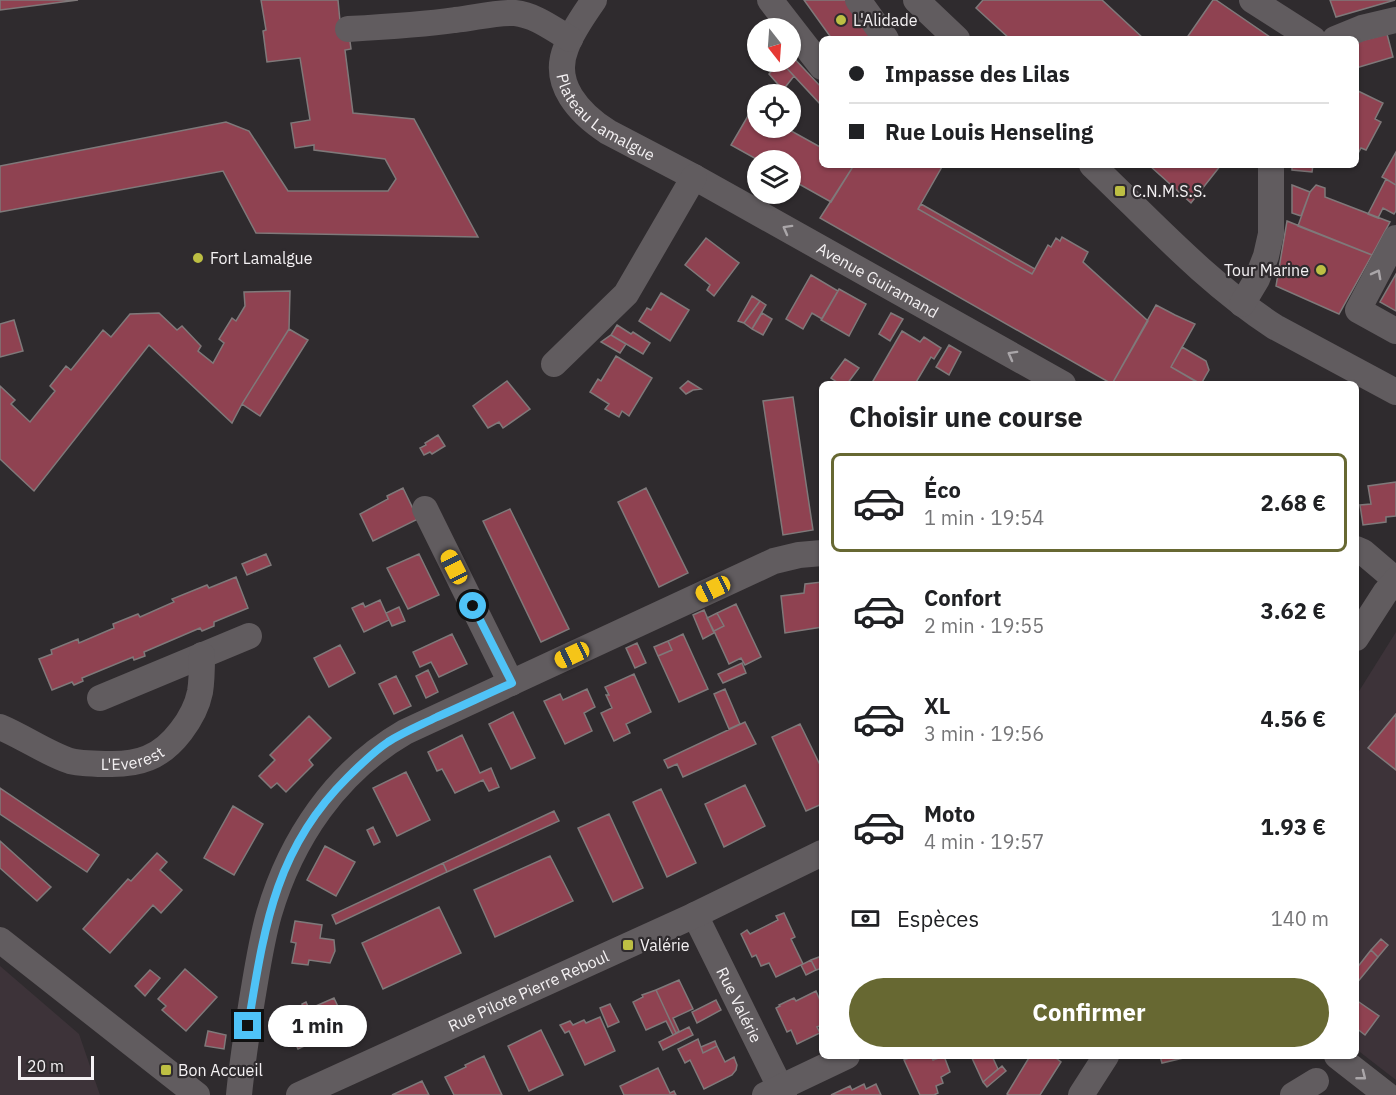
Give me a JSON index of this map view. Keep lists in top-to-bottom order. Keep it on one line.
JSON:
{"streets":{"street":["Plateau Lamalgue","Avenue Guiramand","L'Everest","Rue Pilote Pierre Reboul","Rue Valérie"]},"crossings":[["Plateau Lamalgue","Avenue Guiramand"],["Rue Pilote Pierre Reboul","Rue Valérie"]],"places":{"other":["L'Alidade","Fort Lamalgue","Tour Marine"],"transit":["C.N.M.S.S.","Valérie","Bon Accueil"]},"scale_bar":"20 m","north":"bottom","page":{"banner":["Impasse des Lilas","Rue Louis Henseling"],"heading":"Choisir une course","list":[{"name":"Éco","note":"1 min · 19:54","value":"2.68 €"},{"name":"Confort","note":"2 min · 19:55","value":"3.62 €"},{"name":"XL","note":"3 min · 19:56","value":"4.56 €"},{"name":"Moto","note":"4 min · 19:57","value":"1.93 €"}],"pay":["Espèces","140 m"],"buttons":"Confirmer","bubble":"1 min","scale":"20 m"}}
